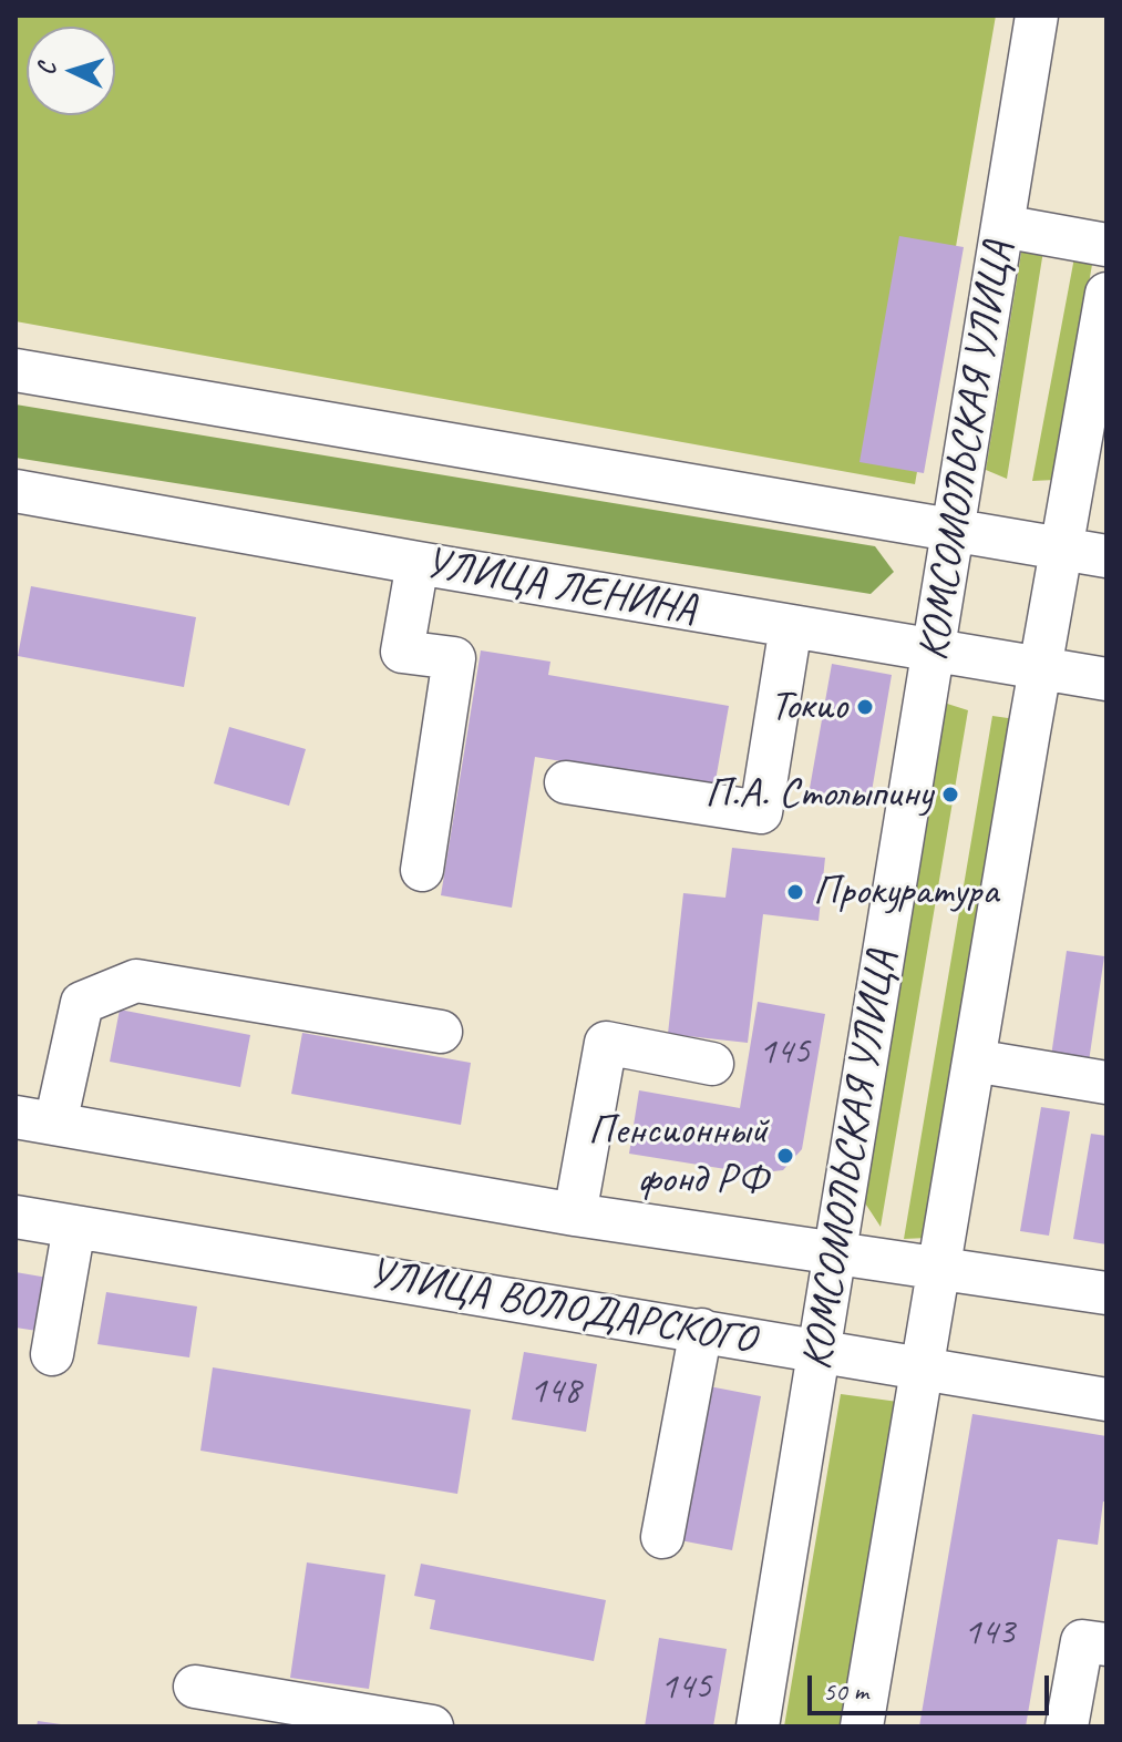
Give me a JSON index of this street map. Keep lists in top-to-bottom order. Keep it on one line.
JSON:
{"streets":{"street":["КОМСОМОЛЬСКАЯ УЛИЦА","УЛИЦА ЛЕНИНА","УЛИЦА ВОЛОДАРСКОГО"]},"crossings":[["КОМСОМОЛЬСКАЯ УЛИЦА","УЛИЦА ЛЕНИНА"],["КОМСОМОЛЬСКАЯ УЛИЦА","УЛИЦА ВОЛОДАРСКОГО"]],"places":["Токио","П.А. Столыпину","Прокуратура","Пенсионный фонд РФ"],"house_numbers":["145","148","143","145"],"scale_bar":"50 m","north":"left"}
